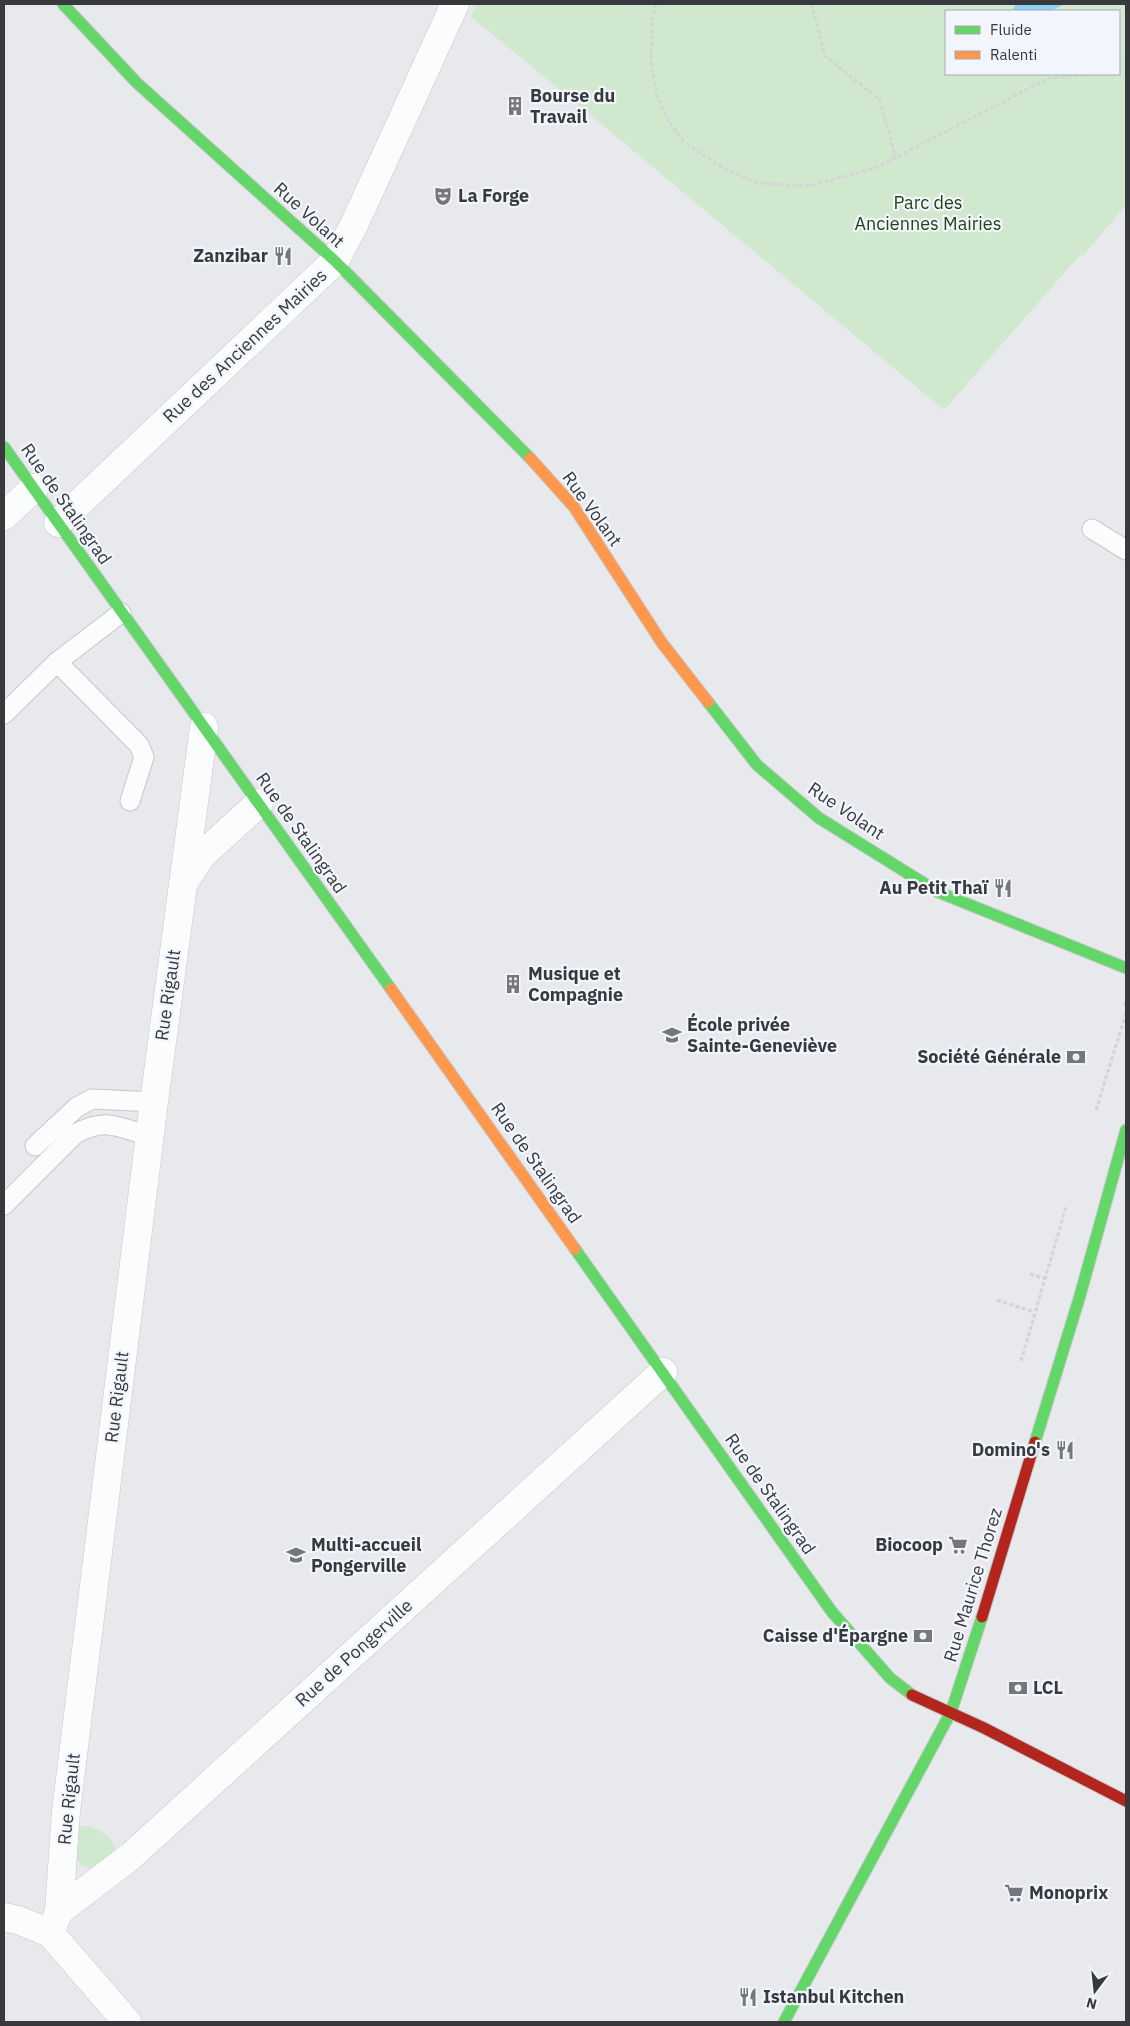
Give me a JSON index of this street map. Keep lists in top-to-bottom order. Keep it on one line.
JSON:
{"streets":{"street":["Rue Volant","Rue des Anciennes Mairies","Rue de Stalingrad","Rue Rigault","Rue Maurice Thorez","Rue de Pongerville"]},"crossings":[["Rue Volant","Rue des Anciennes Mairies"],["Rue des Anciennes Mairies","Rue de Stalingrad"],["Rue de Stalingrad","Rue Rigault"],["Rue de Stalingrad","Rue Maurice Thorez"],["Rue de Stalingrad","Rue de Pongerville"],["Rue Rigault","Rue de Pongerville"]],"parks":["Parc des Anciennes Mairies"],"places":{"building":["Bourse du Travail","Musique et Compagnie"],"theatre":["La Forge"],"restaurant":["Zanzibar","Au Petit Thaï","Domino's","Istanbul Kitchen"],"school or university":["École privée Sainte-Geneviève","Multi-accueil Pongerville"],"bank":["Société Générale","Caisse d'Épargne","LCL"],"supermarket":["Biocoop","Monoprix"]},"legend":["Fluide","Ralenti"],"north":"bottom"}
